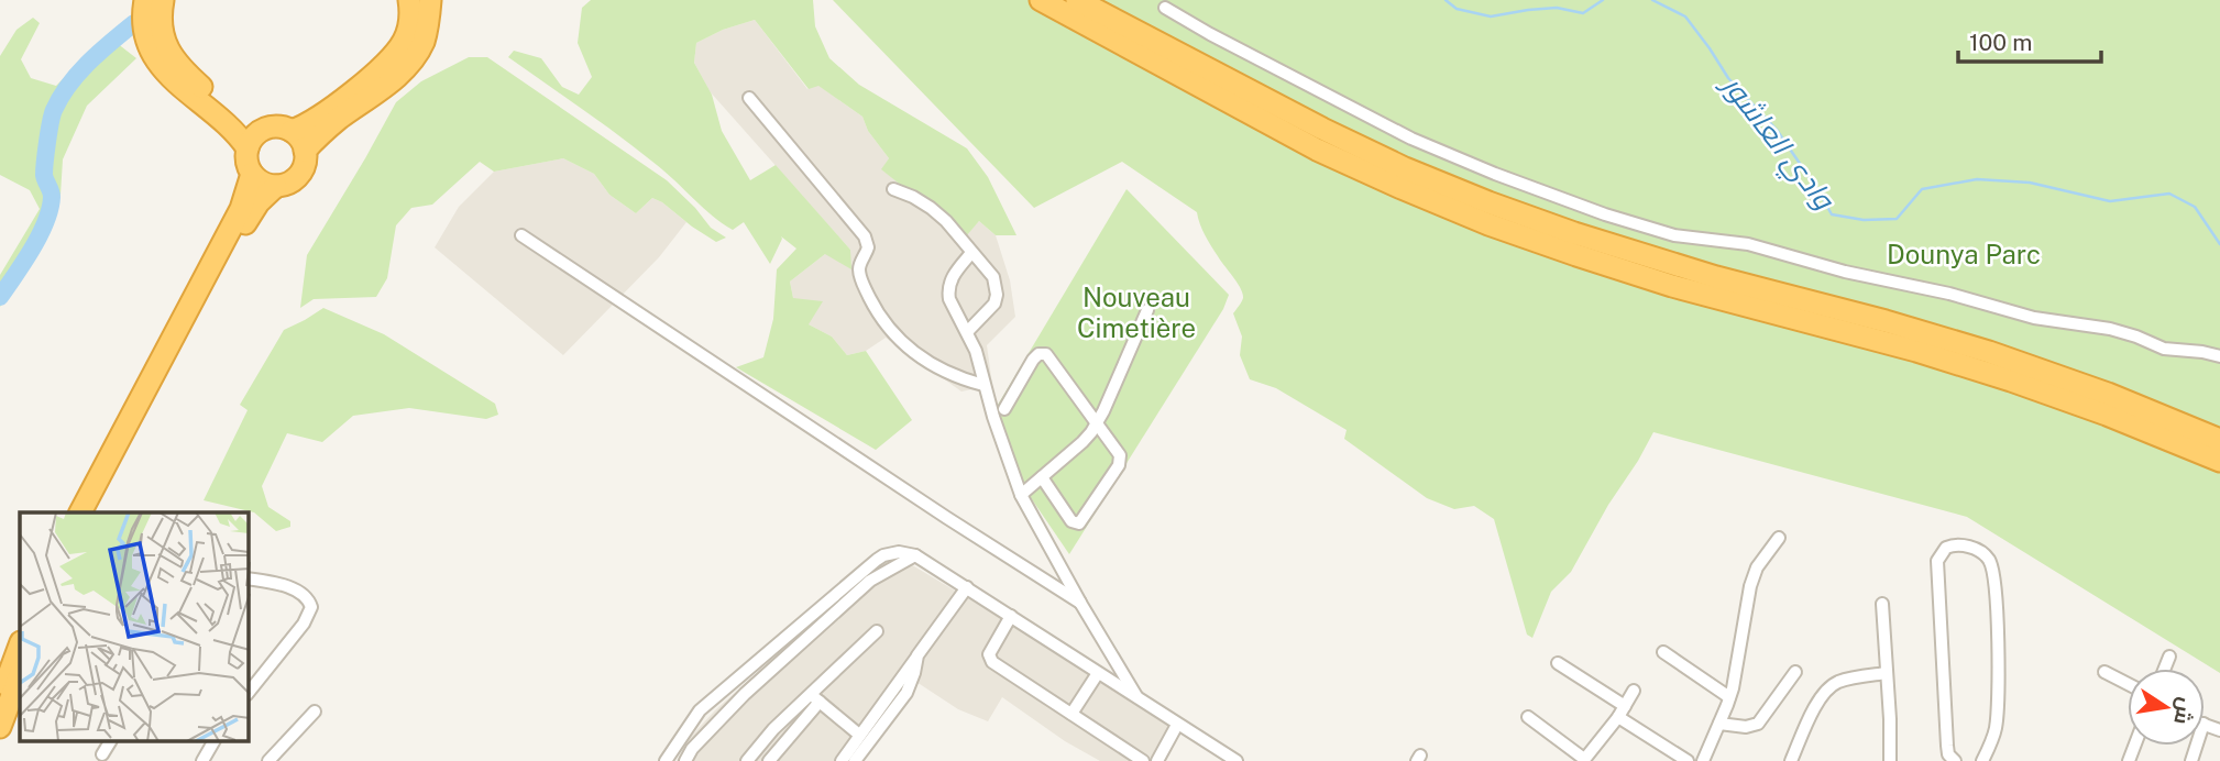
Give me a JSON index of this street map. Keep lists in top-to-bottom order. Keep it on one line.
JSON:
{"water":["وادي العاشور"],"parks":["Dounya Parc","Nouveau Cimetière"],"scale_bar":"100 m","north":"right"}
